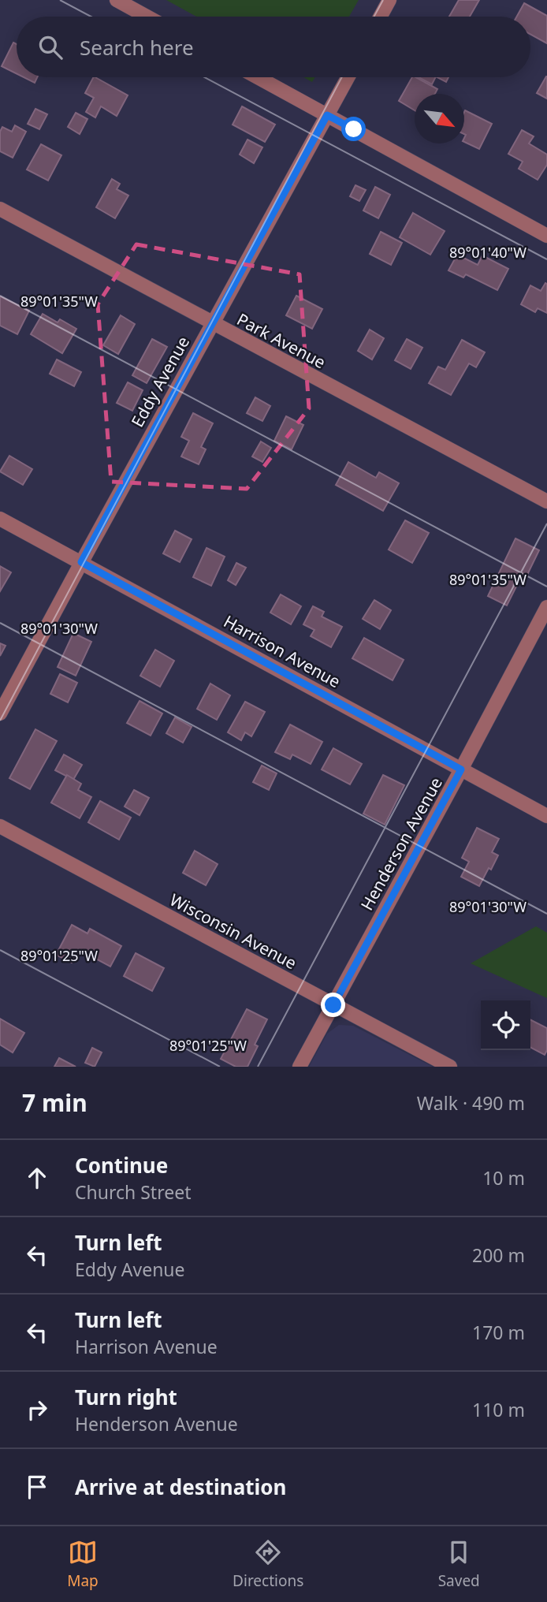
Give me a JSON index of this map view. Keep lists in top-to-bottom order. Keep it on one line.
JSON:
{"streets":{"street":["Park Avenue","Eddy Avenue","Harrison Avenue","Henderson Avenue","Wisconsin Avenue"]},"crossings":[["Park Avenue","Eddy Avenue"],["Eddy Avenue","Harrison Avenue"],["Harrison Avenue","Henderson Avenue"],["Henderson Avenue","Wisconsin Avenue"]],"north":"bottom right","page":{"search":"Search here","heading":["7 min","Walk · 490 m"],"list":[["Continue","Church Street","10 m"],["Turn left","Eddy Avenue","200 m"],["Turn left","Harrison Avenue","170 m"],["Turn right","Henderson Avenue","110 m"],"Arrive at destination"],"nav":["Map","Directions","Saved"]},"coordinates":["89°01'40\"W","89°01'35\"W","89°01'30\"W","89°01'25\"W"]}
